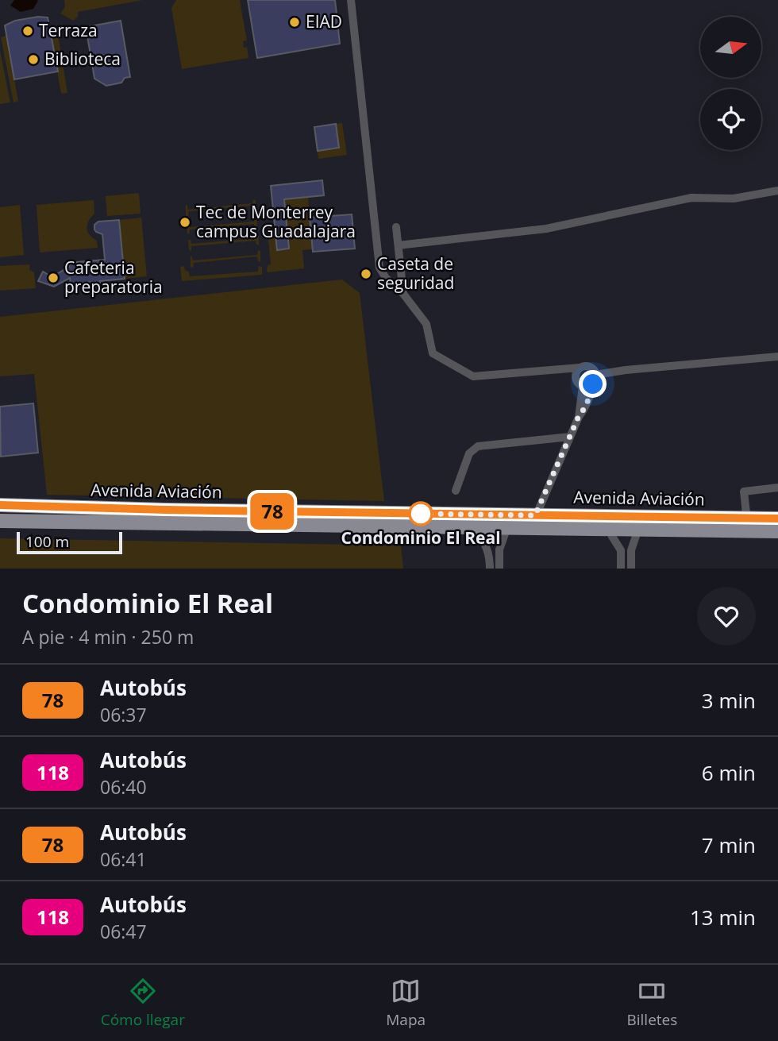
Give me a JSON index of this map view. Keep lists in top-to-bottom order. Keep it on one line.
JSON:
{"streets":{"main road":["Avenida Aviación"]},"places":["EIAD","Terraza","Biblioteca","Tec de Monterrey campus Guadalajara","Caseta de seguridad","Cafeteria preparatoria","Condominio El Real"],"lines":["bus line 78"],"scale_bar":"100 m","north":"right","page":{"on_map":"78","scale":"100 m","heading":["Condominio El Real","A pie · 4 min · 250 m"],"list":[{"mark":"78","name":"Autobús","note":"06:37","value":"3 min"},{"mark":"118","name":"Autobús","note":"06:40","value":"6 min"},{"mark":"78","name":"Autobús","note":"06:41","value":"7 min"},{"mark":"118","name":"Autobús","note":"06:47","value":"13 min"}],"tabs":["Cómo llegar","Mapa","Billetes"]}}
